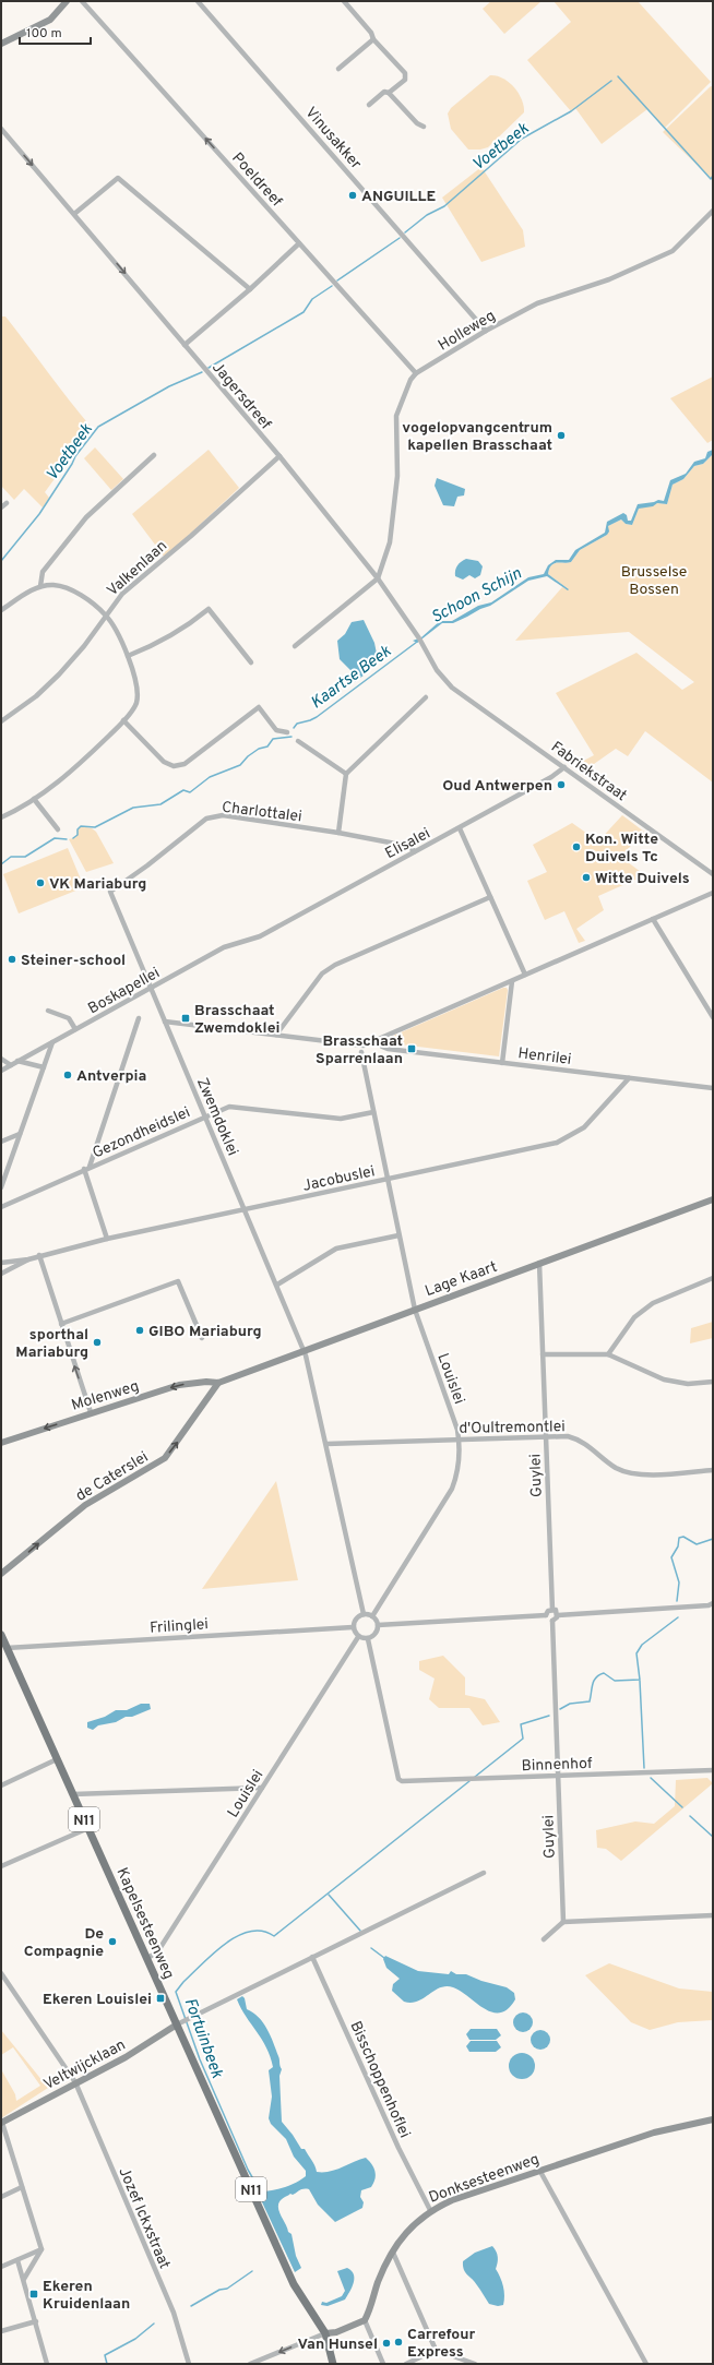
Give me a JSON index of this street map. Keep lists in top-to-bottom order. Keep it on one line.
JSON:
{"streets":{"main road":["N11","Kapelsesteenweg"],"street":["Vinusakker","Poeldreef","Holleweg","Jagersdreef","Valkenlaan","Fabriekstraat","Charlottalei","Elisalei","Boskapellei","Henrilei","Zwemdoklei","Gezondheidslei","Jacobuslei","Lage Kaart","Louislei","Molenweg","d'Oultremontlei","de Caterslei","Guylei","Frilinglei","Binnenhof","Veltwijcklaan","Bisschoppenhoflei","Donksesteenweg","Jozef Ickxstraat"]},"crossings":[["Vinusakker","Holleweg"],["Poeldreef","Holleweg"],["Jagersdreef","Valkenlaan"],["Jagersdreef","Fabriekstraat"],["Fabriekstraat","Elisalei"],["Charlottalei","Elisalei"],["Charlottalei","Zwemdoklei"],["Elisalei","Boskapellei"],["Boskapellei","Zwemdoklei"],["Henrilei","Jacobuslei"],["Zwemdoklei","Gezondheidslei"],["Zwemdoklei","Jacobuslei"],["Zwemdoklei","Lage Kaart"],["Zwemdoklei","Louislei"],["Zwemdoklei","d'Oultremontlei"],["Zwemdoklei","Frilinglei"],["Zwemdoklei","Binnenhof"],["Gezondheidslei","Louislei"],["Jacobuslei","Louislei"],["Lage Kaart","Louislei"],["Lage Kaart","Molenweg"],["Lage Kaart","de Caterslei"],["Lage Kaart","Guylei"],["Louislei","d'Oultremontlei"],["Louislei","Frilinglei"],["Louislei","Binnenhof"],["Louislei","Kapelsesteenweg"],["Molenweg","de Caterslei"],["d'Oultremontlei","Guylei"],["Guylei","Binnenhof"],["Frilinglei","Binnenhof"],["Frilinglei","Kapelsesteenweg"],["Kapelsesteenweg","Veltwijcklaan"],["Veltwijcklaan","Jozef Ickxstraat"],["Bisschoppenhoflei","Donksesteenweg"]],"one_way":["Poeldreef","Jagersdreef","Molenweg","de Caterslei"],"water":["Voetbeek","Schoon Schijn","Kaartse Beek","Fortuinbeek"],"parks":["Brusselse Bossen"],"places":{"other":["ANGUILLE","vogelopvangcentrum kapellen Brasschaat","Oud Antwerpen","Kon. Witte Duivels Tc","Witte Duivels","VK Mariaburg","Steiner-school","Antverpia","GIBO Mariaburg","sporthal Mariaburg","De Compagnie","Carrefour Express","Van Hunsel"],"transit":["Brasschaat Zwemdoklei","Brasschaat Sparrenlaan","Ekeren Louislei","Ekeren Kruidenlaan"]},"scale_bar":"100 m"}
